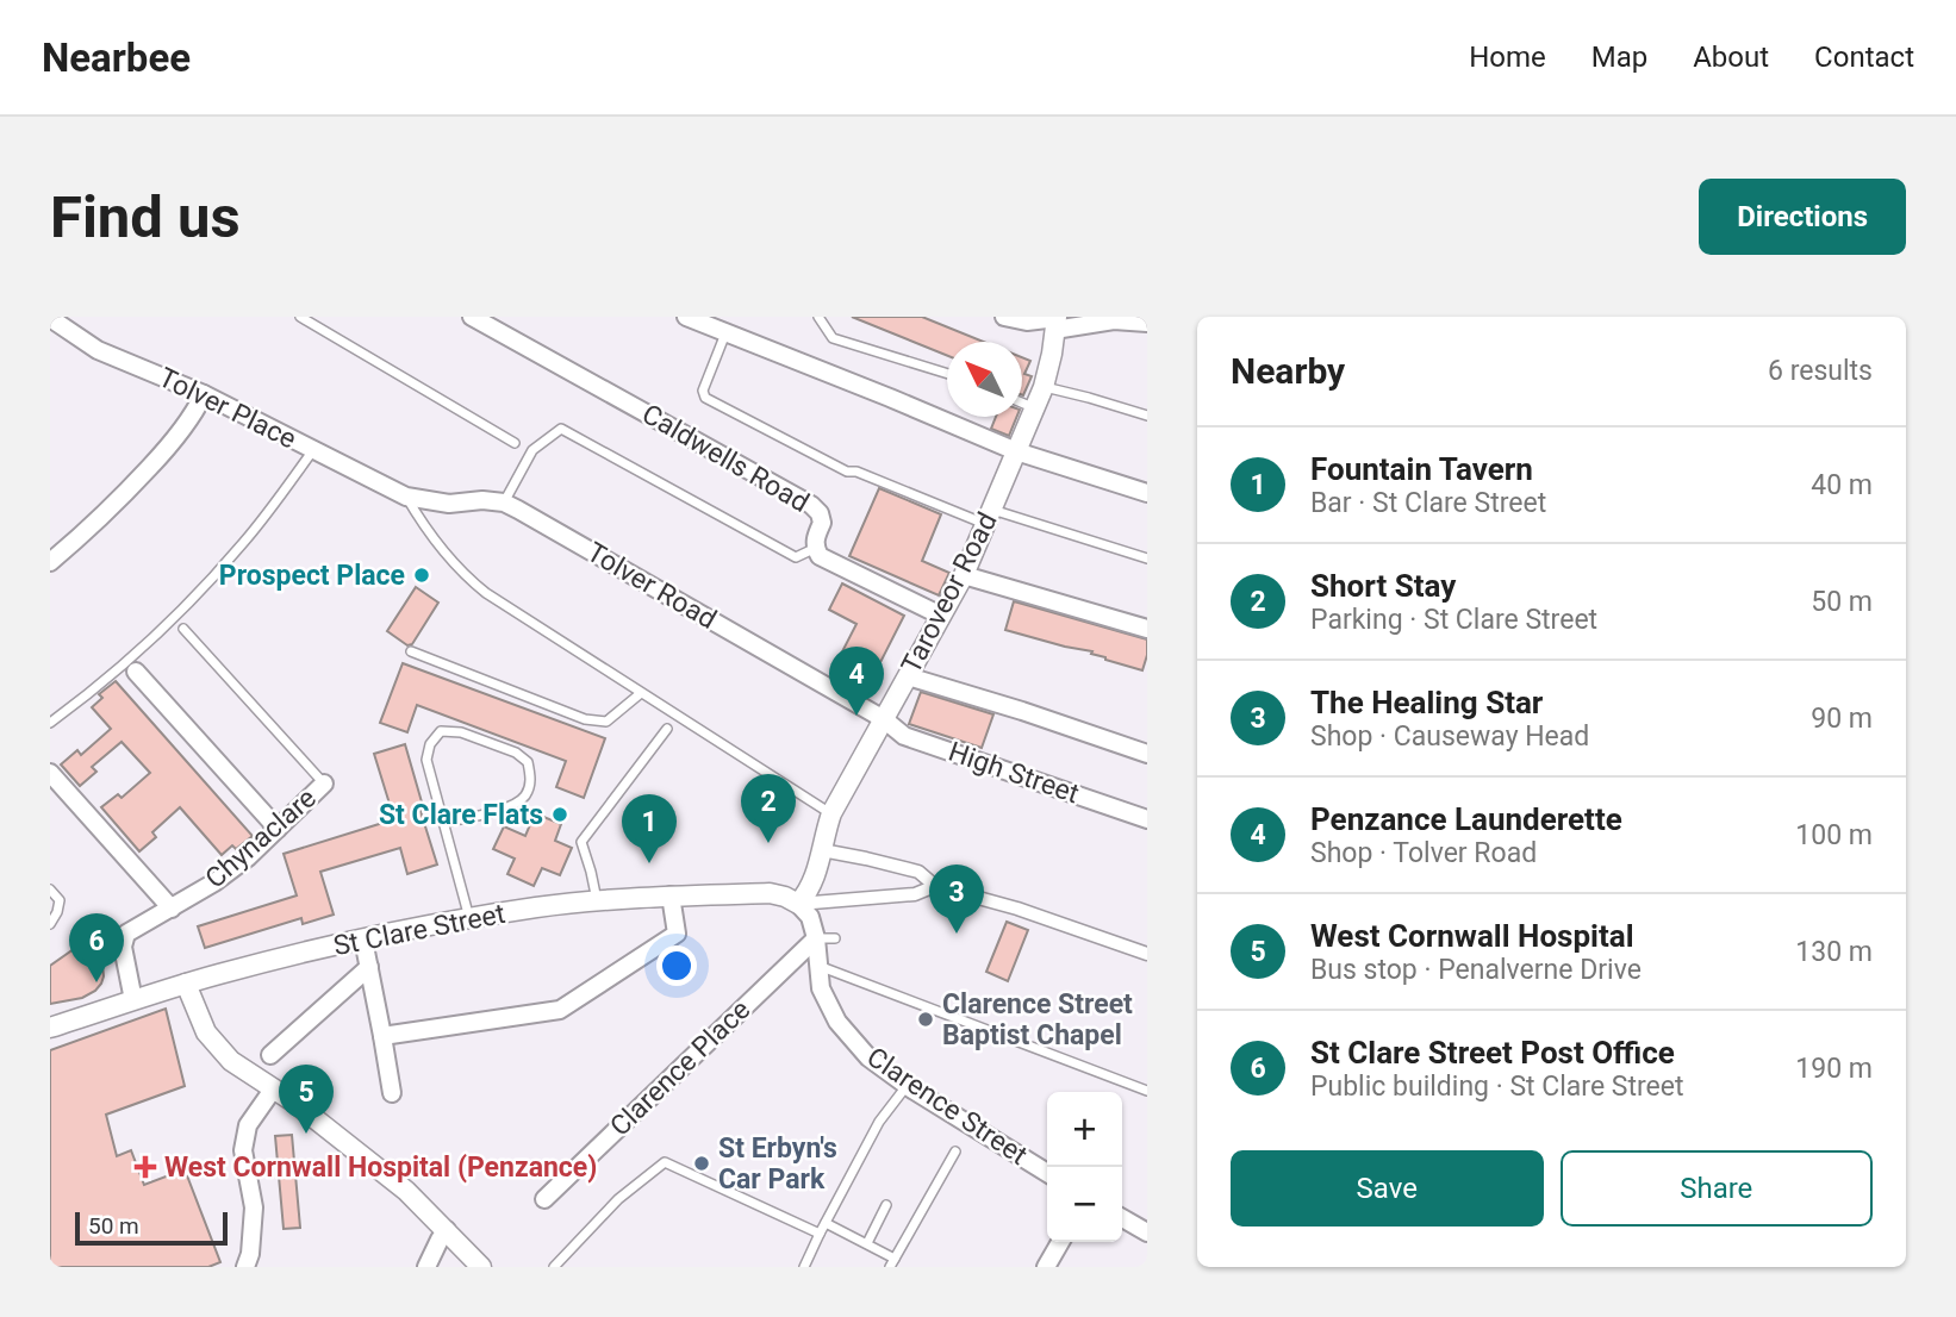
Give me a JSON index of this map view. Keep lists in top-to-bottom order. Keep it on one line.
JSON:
{"streets":{"street":["Tolver Place","Caldwells Road","Tolver Road","Taroveor Road","High Street","Chynaclare","St Clare Street","Clarence Place","Clarence Street"]},"crossings":[["Tolver Place","Tolver Road"],["Caldwells Road","Taroveor Road"],["Tolver Road","Taroveor Road"],["Tolver Road","High Street"],["Taroveor Road","High Street"],["Taroveor Road","St Clare Street"],["Chynaclare","St Clare Street"],["Clarence Place","Clarence Street"]],"places":{"other":["Prospect Place","St Clare Flats","Clarence Street Baptist Chapel","St Erbyn's Car Park"],"health":["West Cornwall Hospital (Penzance)"]},"scale_bar":"50 m","north":"top left","page":{"header":"Nearbee","nav":["Home","Map","About","Contact"],"buttons":["Directions",["Save","Share"]],"title":"Find us","heading":["Nearby","6 results"],"list":[{"mark":"1","name":"Fountain Tavern","note":"Bar · St Clare Street","value":"40 m"},{"mark":"2","name":"Short Stay","note":"Parking · St Clare Street","value":"50 m"},{"mark":"3","name":"The Healing Star","note":"Shop · Causeway Head","value":"90 m"},{"mark":"4","name":"Penzance Launderette","note":"Shop · Tolver Road","value":"100 m"},{"mark":"5","name":"West Cornwall Hospital","note":"Bus stop · Penalverne Drive","value":"130 m"},{"mark":"6","name":"St Clare Street Post Office","note":"Public building · St Clare Street","value":"190 m"}],"pins":["4","2","1","3","6","5"],"map_buttons":["+","−"],"scale":"50 m"}}
